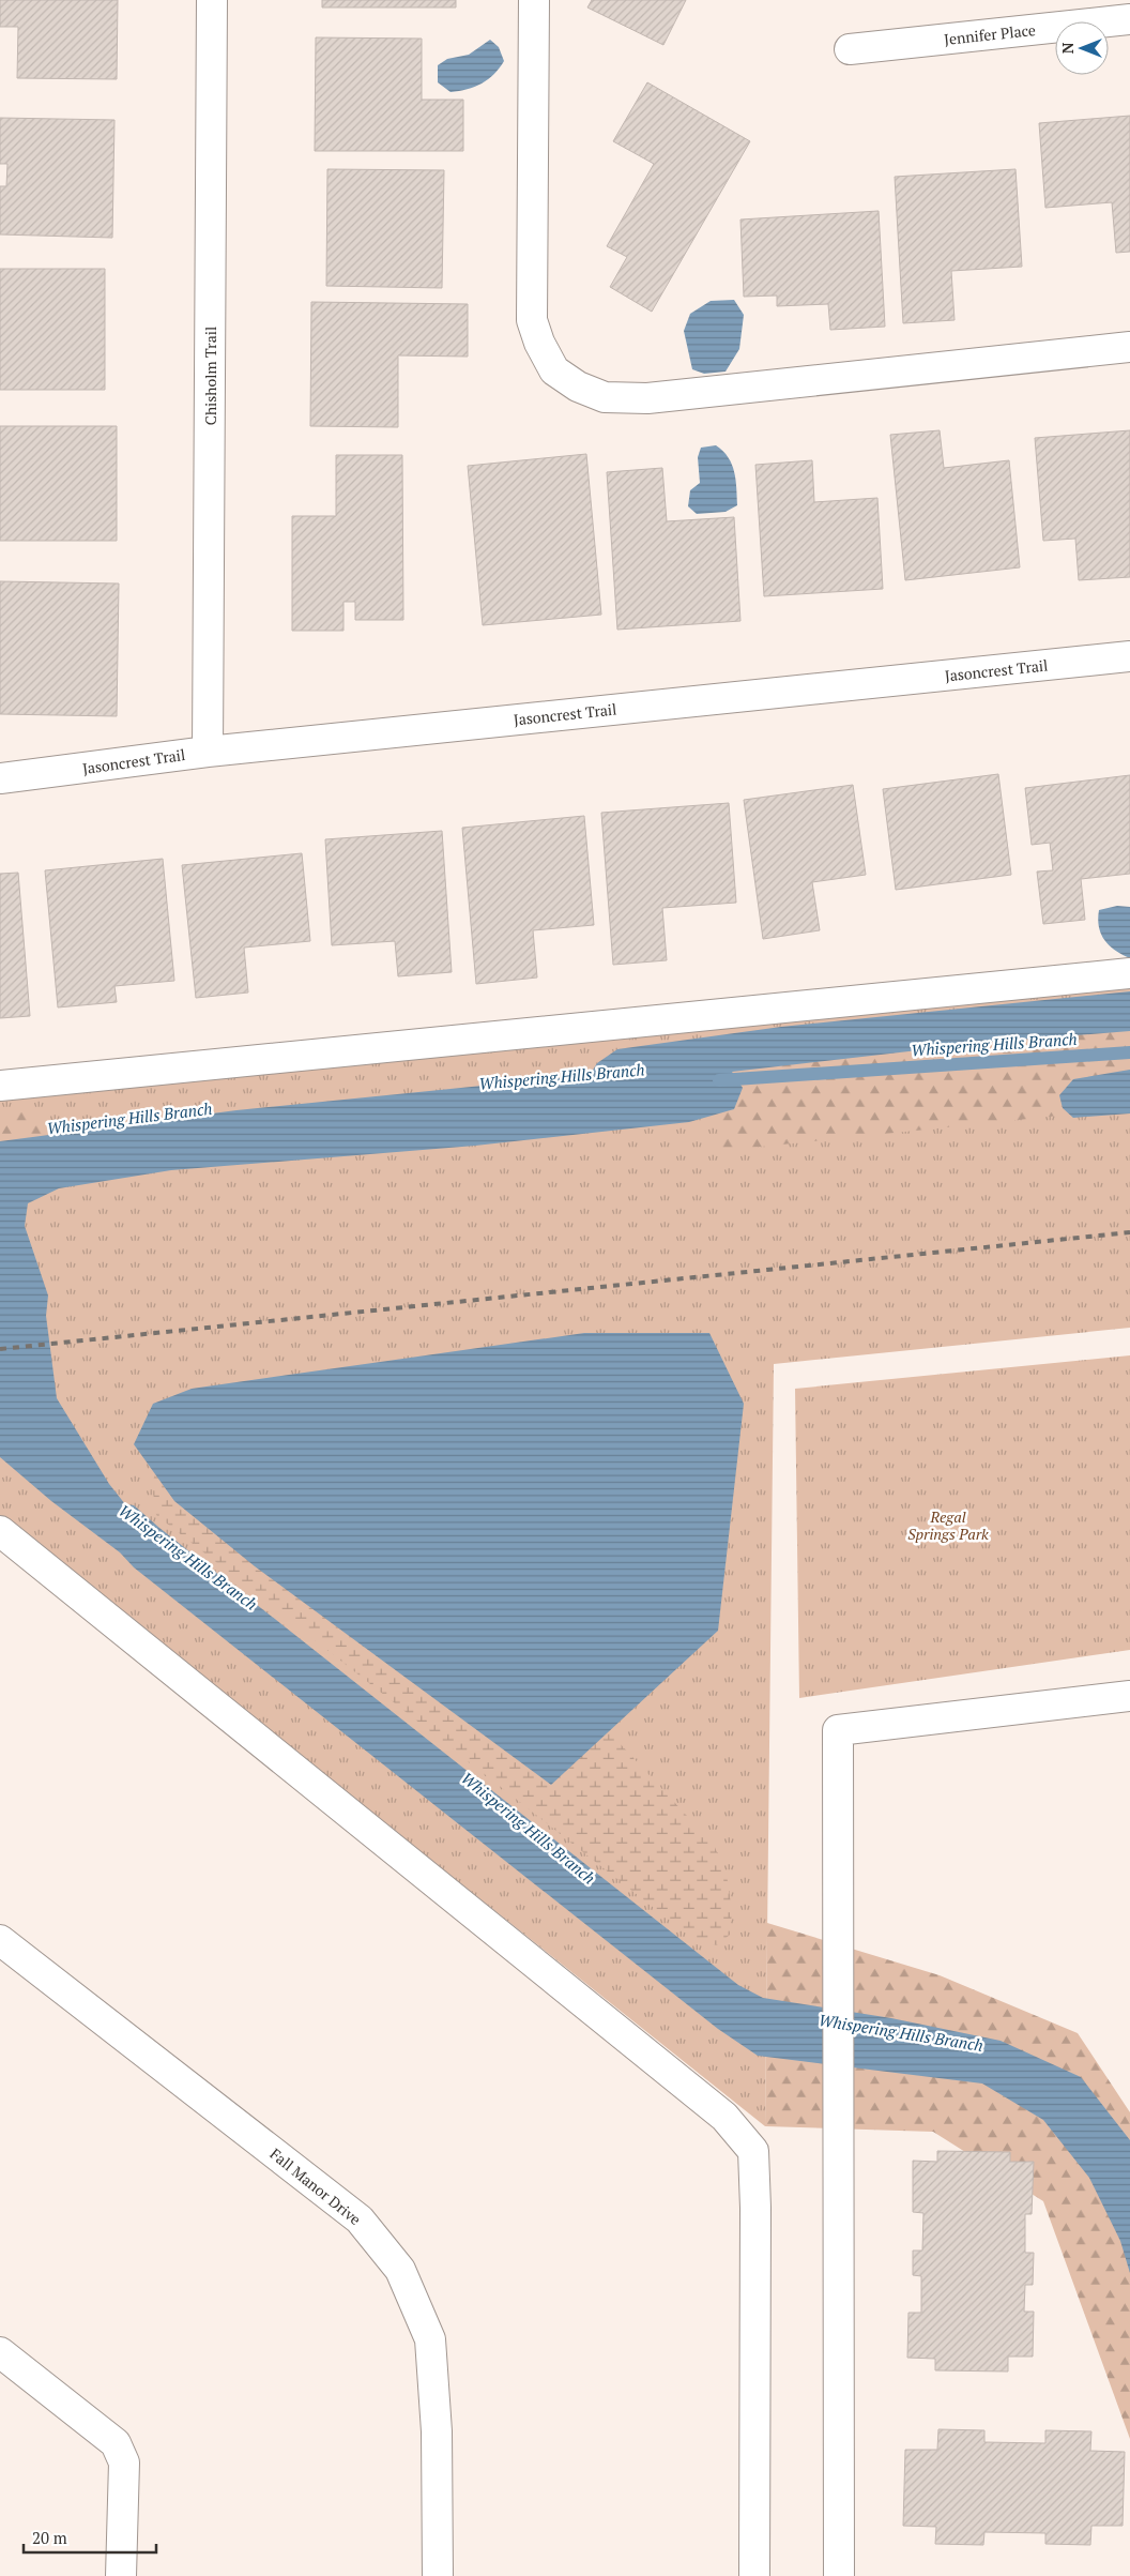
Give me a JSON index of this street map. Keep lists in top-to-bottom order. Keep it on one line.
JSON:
{"streets":{"street":["Jennifer Place","Chisholm Trail","Jasoncrest Trail","Fall Manor Drive"]},"crossings":[["Chisholm Trail","Jasoncrest Trail"]],"water":["Whispering Hills Branch"],"parks":["Regal Springs Park"],"scale_bar":"20 m","north":"left"}
